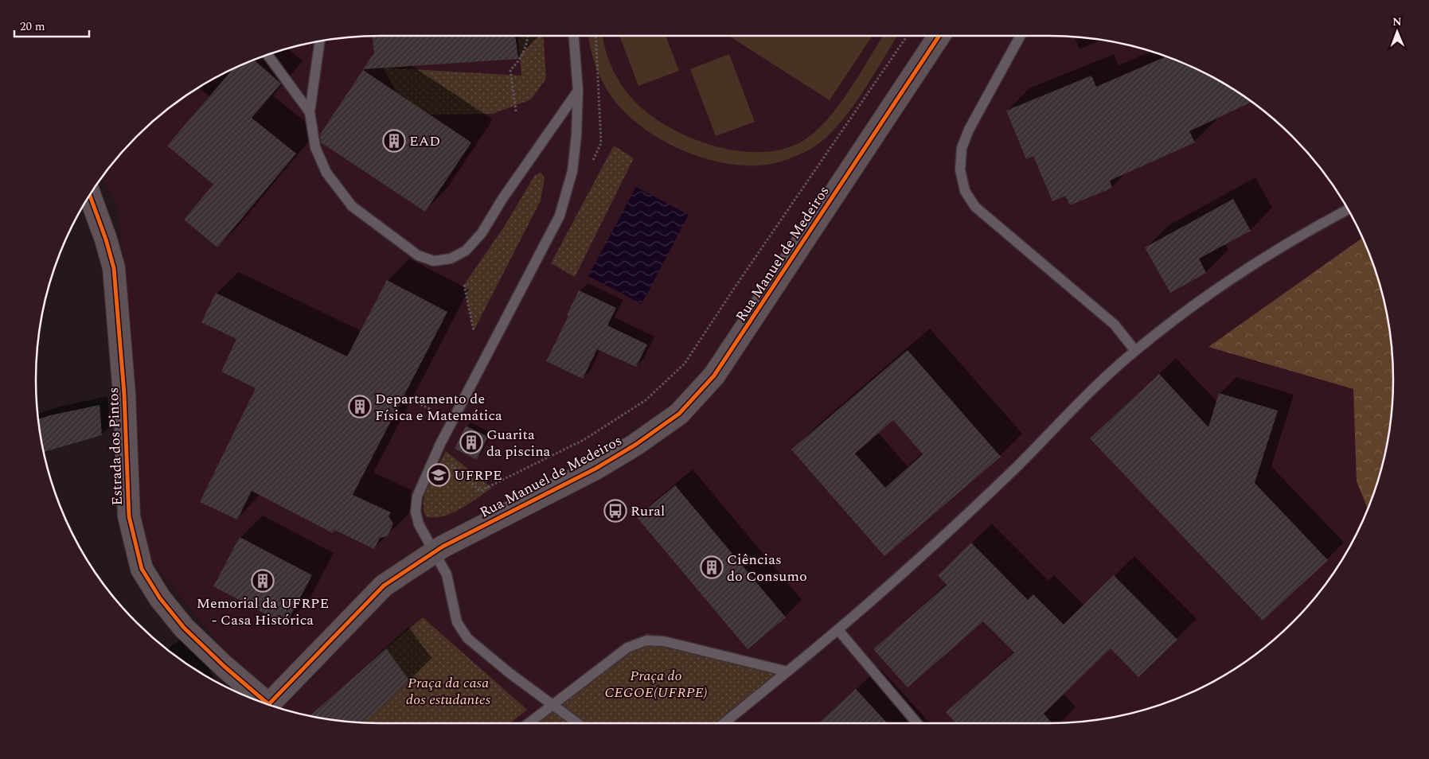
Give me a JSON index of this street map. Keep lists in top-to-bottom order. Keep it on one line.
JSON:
{"streets":{"main road":["Rua Manuel de Medeiros","Estrada dos Pintos"]},"parks":["Praça do CEGOE(UFRPE)","Praça da casa dos estudantes"],"places":{"building":["EAD","Departamento de Física e Matemática","Guarita da piscina","Ciências do Consumo","Memorial da UFRPE - Casa Histórica"],"school or university":["UFRPE"],"bus stop":["Rural"]},"scale_bar":"20 m","north":"top"}
